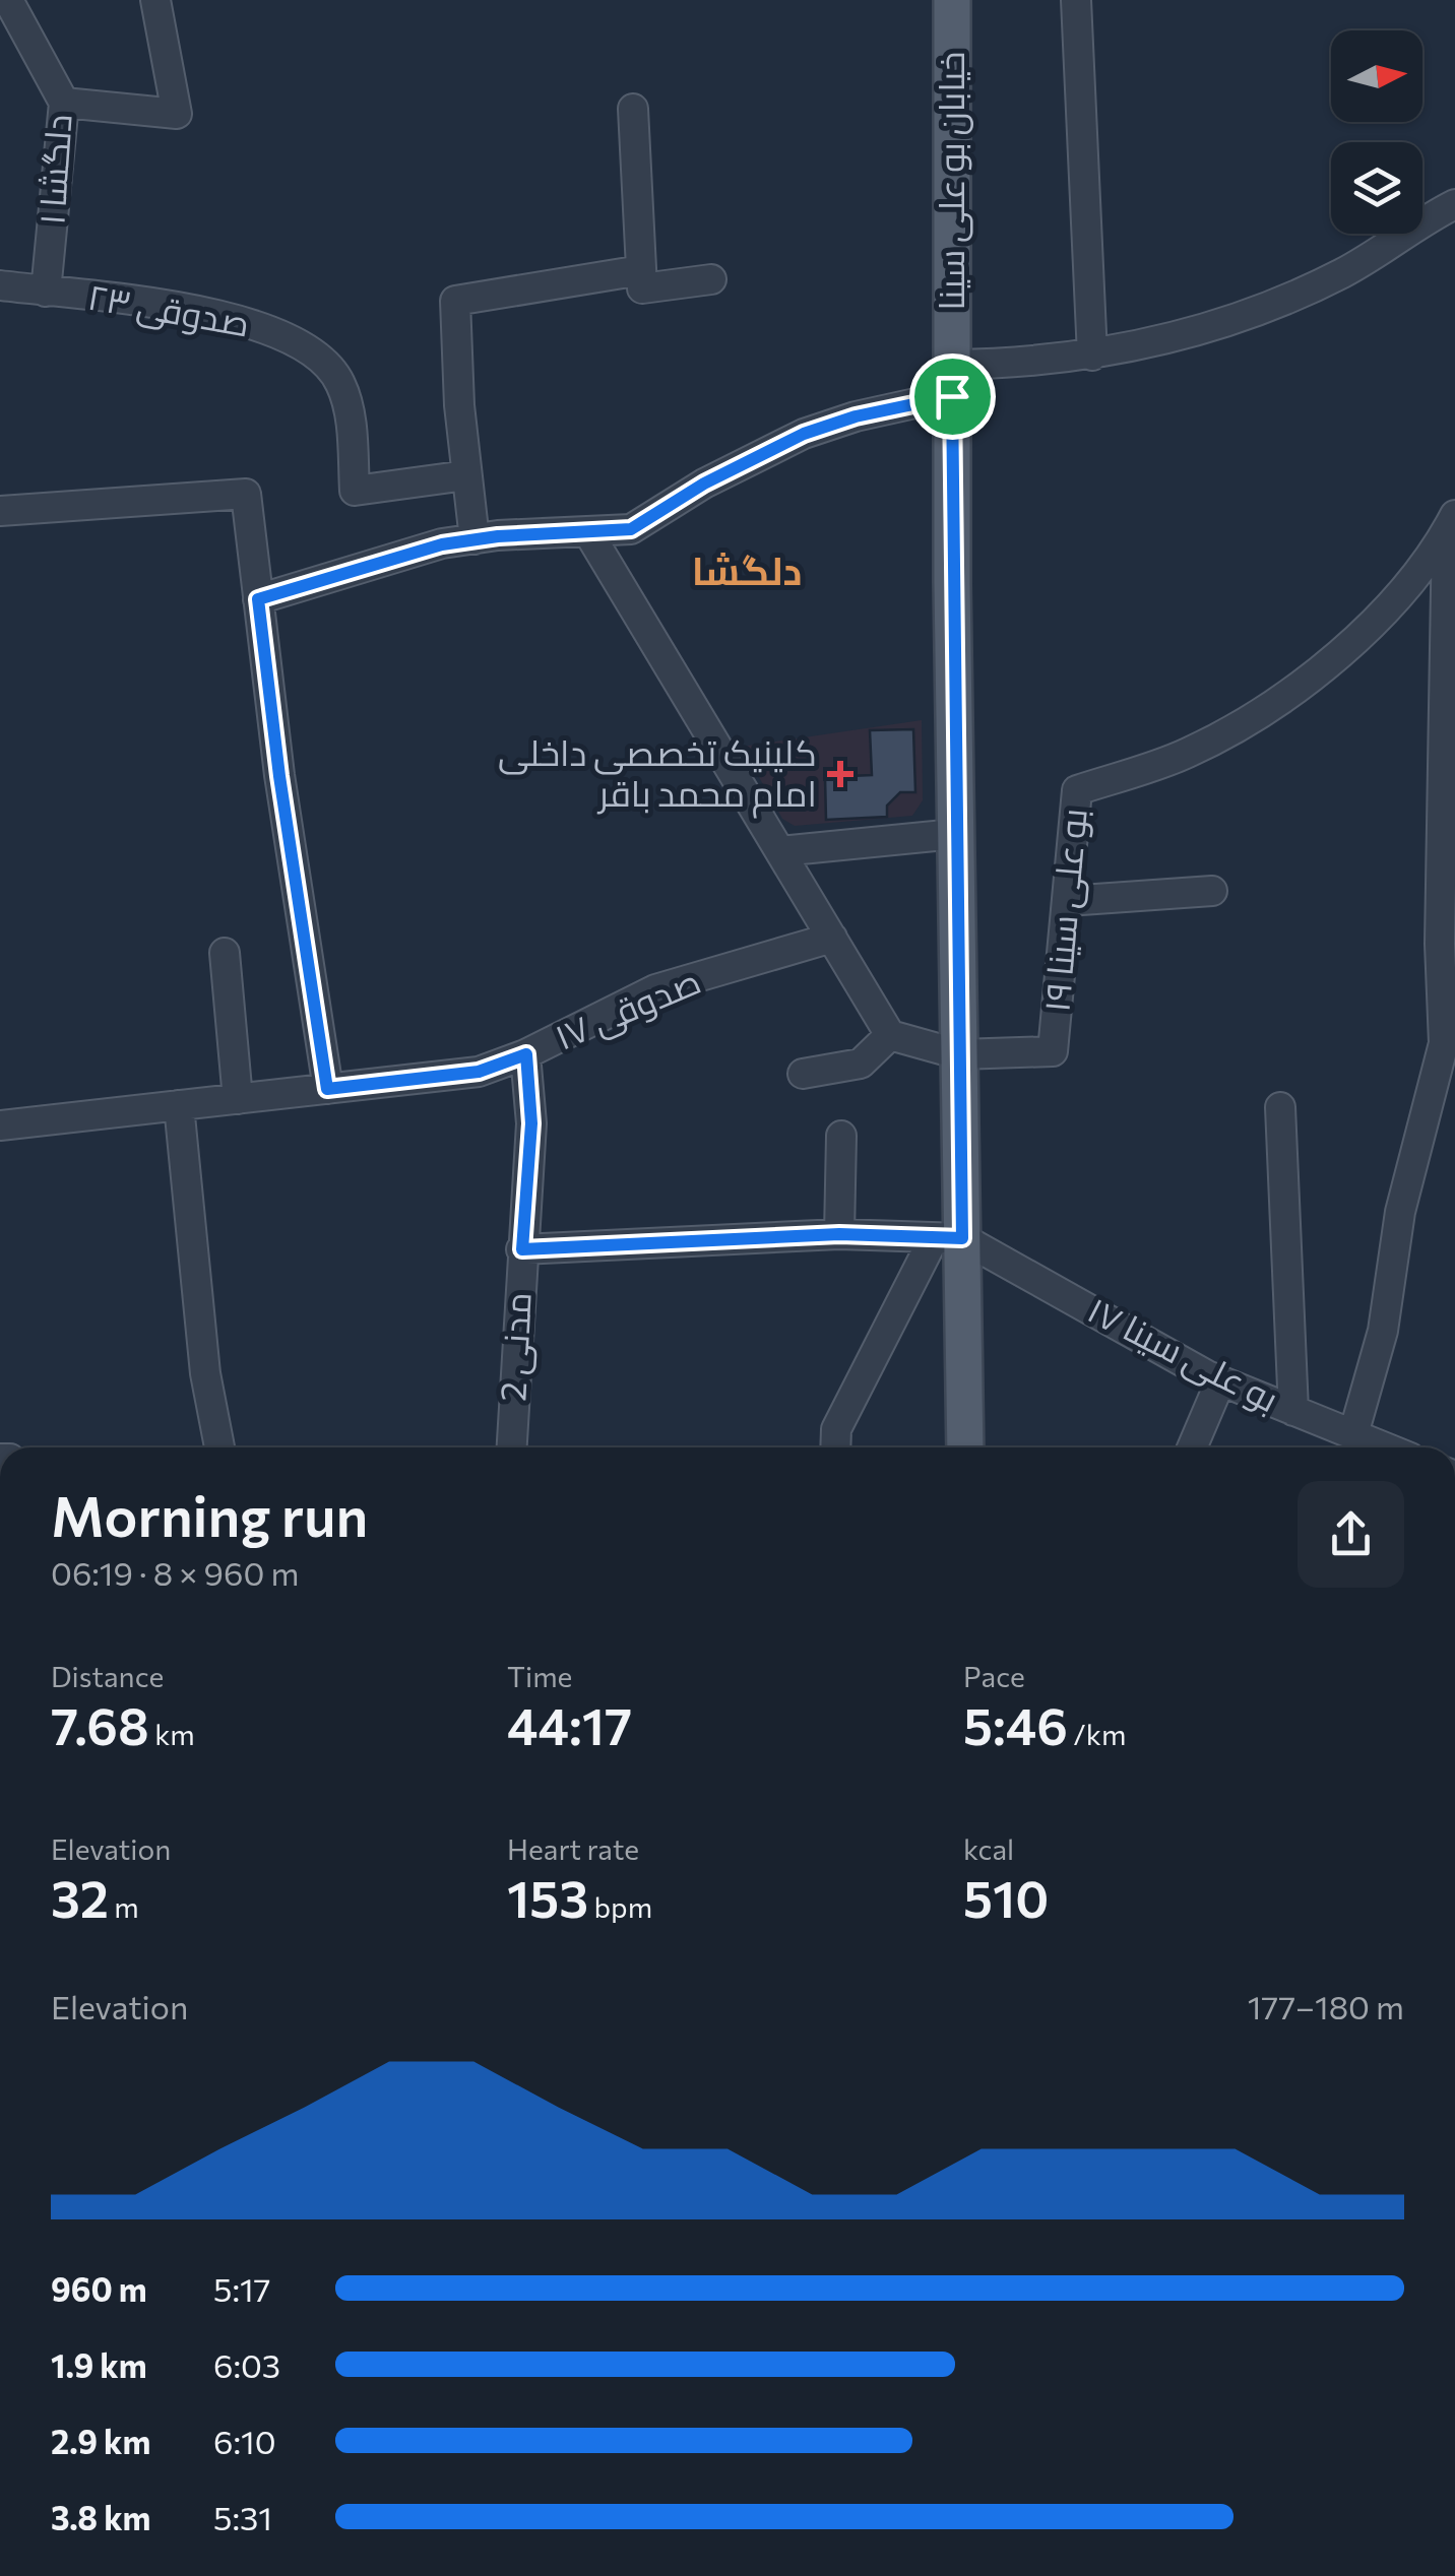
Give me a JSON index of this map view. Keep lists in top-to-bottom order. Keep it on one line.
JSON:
{"streets":{"main road":["خیابان بو علی سینا"],"street":["دلگشا ۱","صدوقی ۲۳","بو علی سینا ۱۹","صدوقی ۱۷","مدنی 2","بو علی سینا ۱۷"]},"crossings":[["دلگشا ۱","صدوقی ۲۳"],["خیابان بو علی سینا","بو علی سینا ۱۹"],["خیابان بو علی سینا","بو علی سینا ۱۷"],["صدوقی ۱۷","مدنی 2"]],"districts":["دلگشا"],"places":{"health":["کلینیک تخصصی داخلی امام محمد باقر"]},"north":"right","page":{"heading":["Morning run","06:19 · 8 × 960 m"],"stats":[["Distance","7.68 km"],["Time","44:17"],["Pace","5:46 /km"],["Elevation","32 m"],["Heart rate","153 bpm"],["kcal","510"]],"chart":["Elevation","177–180 m"],"list":[{"name":"960 m","note":"5:17"},{"name":"1.9 km","note":"6:03"},{"name":"2.9 km","note":"6:10"},{"name":"3.8 km","note":"5:31"}]}}
